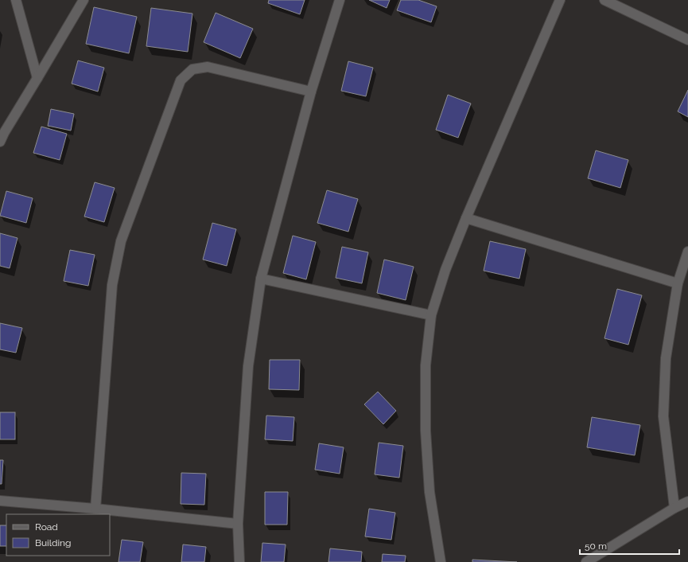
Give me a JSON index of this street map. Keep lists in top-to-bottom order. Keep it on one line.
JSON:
{"legend":["Road","Building"],"scale_bar":"50 m"}
